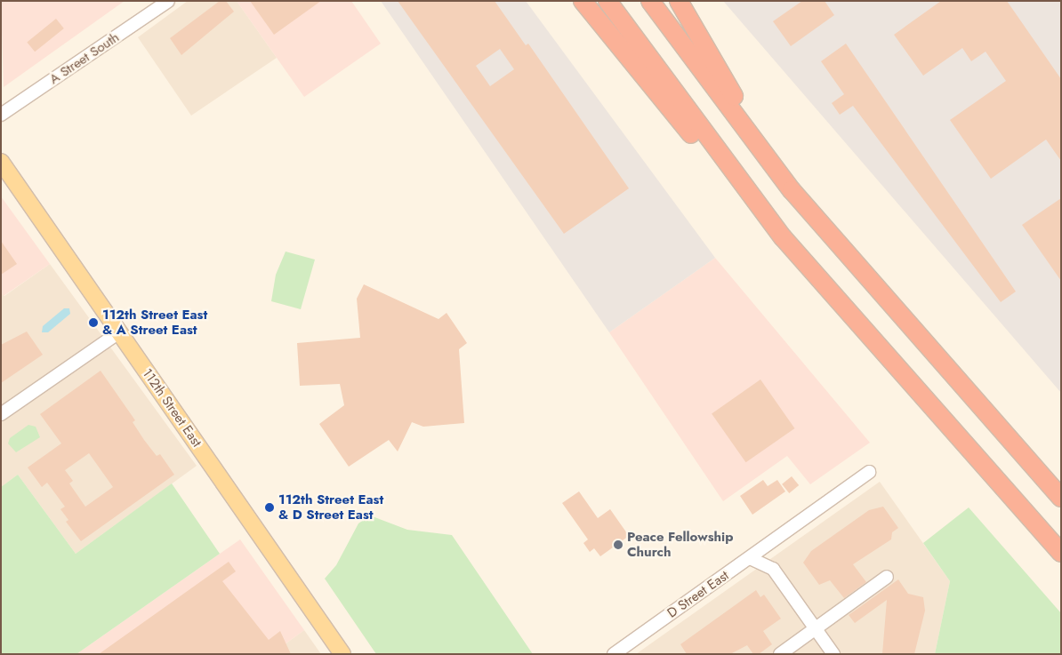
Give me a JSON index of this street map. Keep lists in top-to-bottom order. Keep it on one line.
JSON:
{"streets":{"main road":["112th Street East"],"street":["A Street South","D Street East"]},"places":["112th Street East & A Street East","112th Street East & D Street East","Peace Fellowship Church"]}
